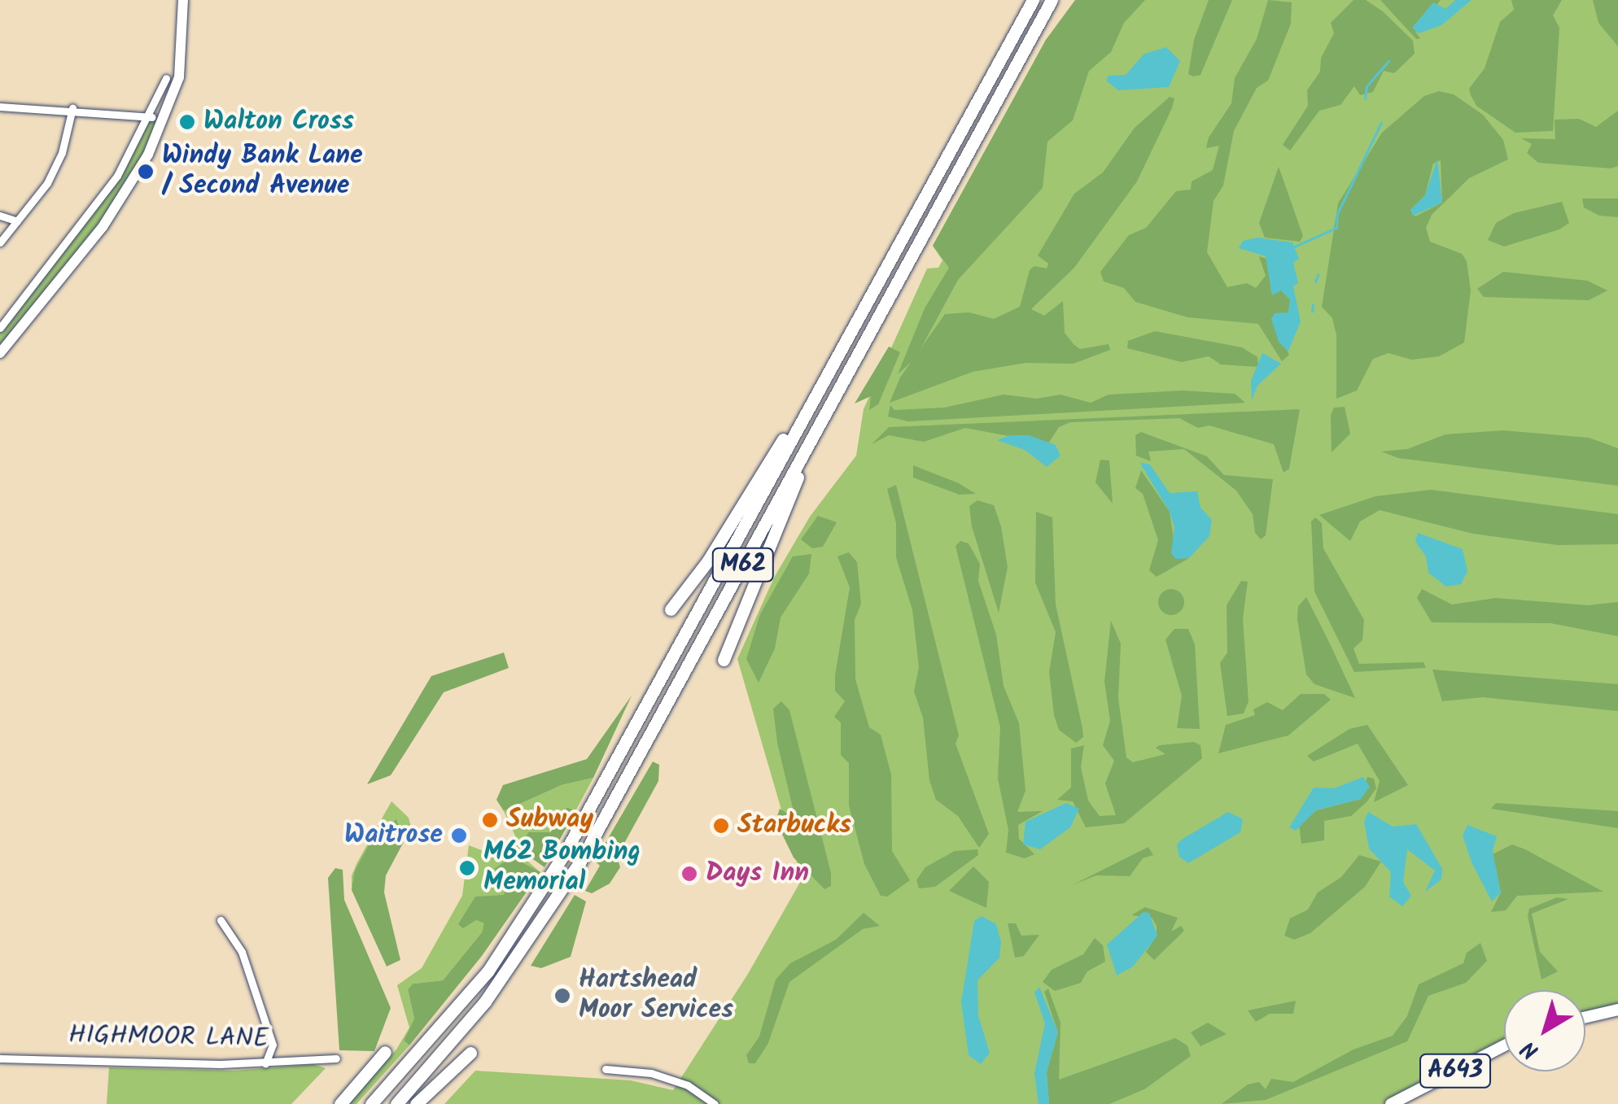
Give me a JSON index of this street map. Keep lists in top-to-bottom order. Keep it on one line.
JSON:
{"streets":{"highway":["M62"],"main road":["A643"],"street":["HIGHMOOR LANE"]},"places":["Walton Cross","Windy Bank Lane / Second Avenue","Subway","Starbucks","Waitrose","M62 Bombing Memorial","Days Inn","Hartshead Moor Services"],"north":"bottom left"}
